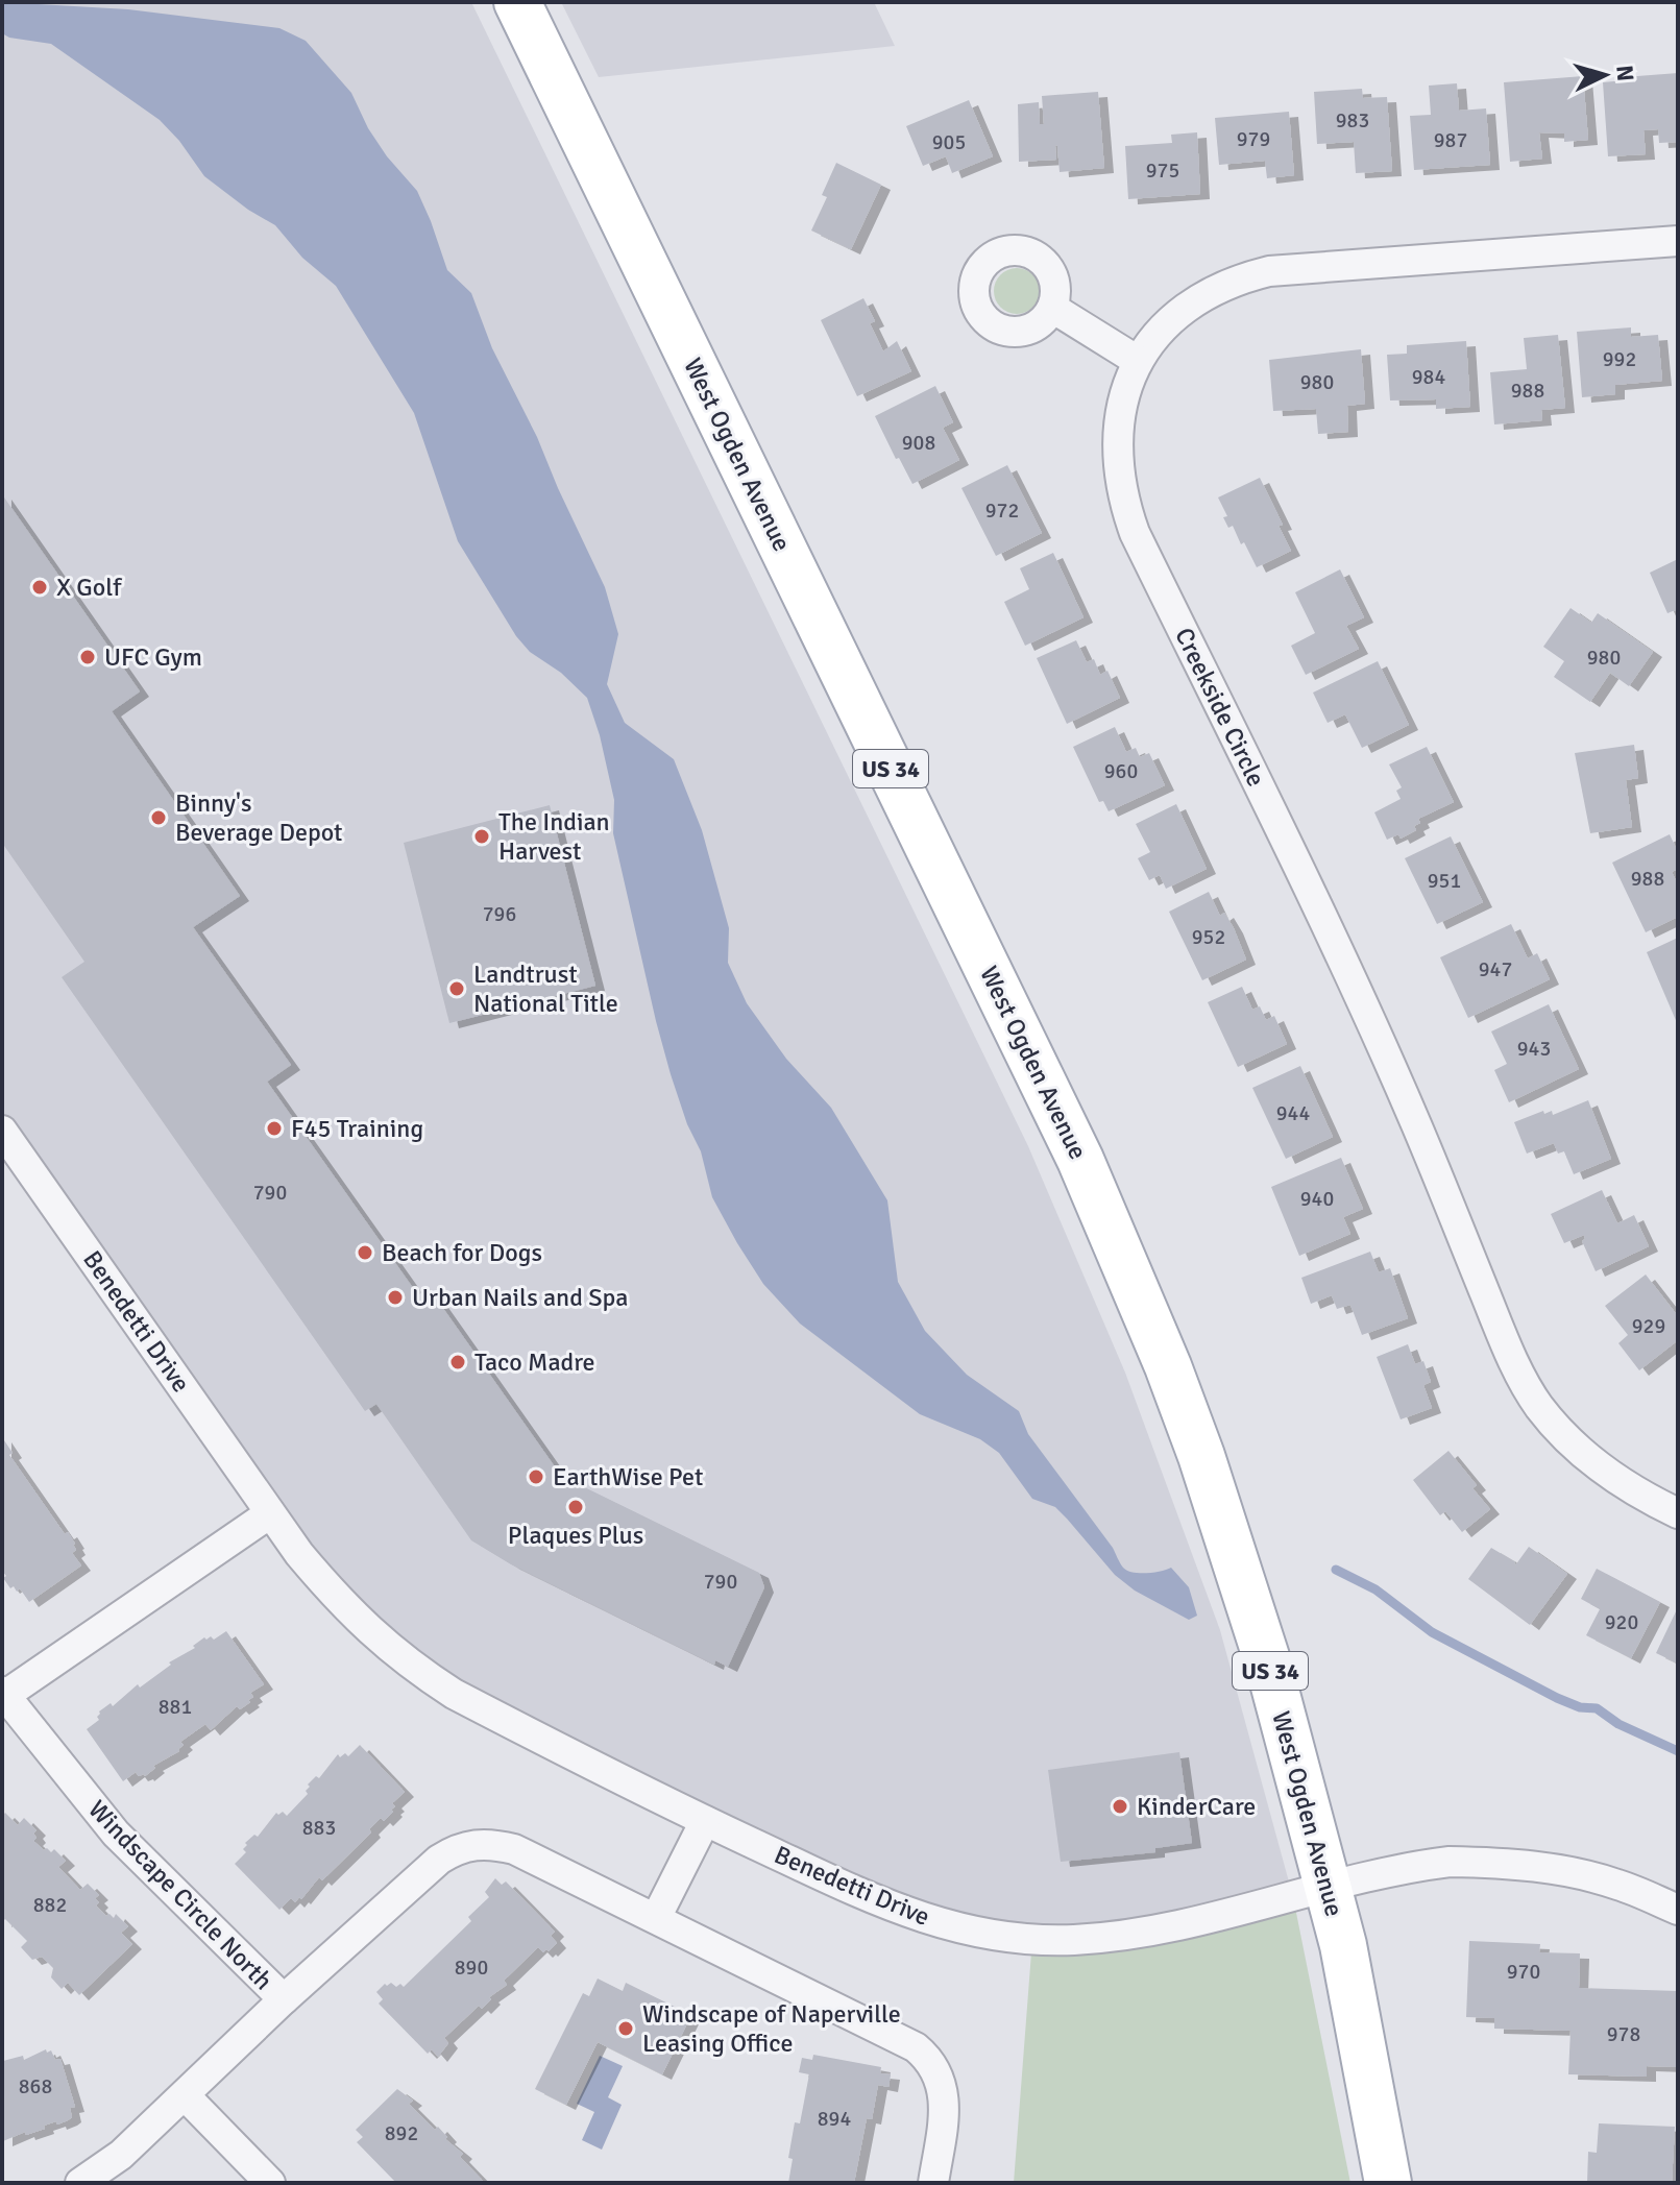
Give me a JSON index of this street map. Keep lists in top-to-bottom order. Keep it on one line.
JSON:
{"streets":{"main road":["West Ogden Avenue","US 34"],"street":["Creekside Circle","Benedetti Drive","Windscape Circle North"]},"crossings":[["West Ogden Avenue","Benedetti Drive"]],"places":["X Golf","UFC Gym","Binny's Beverage Depot","The Indian Harvest","Landtrust National Title","F45 Training","Beach for Dogs","Urban Nails and Spa","Taco Madre","EarthWise Pet","Plaques Plus","KinderCare","Windscape of Naperville Leasing Office"],"house_numbers":["983","979","987","905","975","992","984","980","988","908","972","980","960","988","951","796","952","947","943","944","790","940","929","790","920","881","883","882","890","970","978","868","894","892"],"north":"right"}
